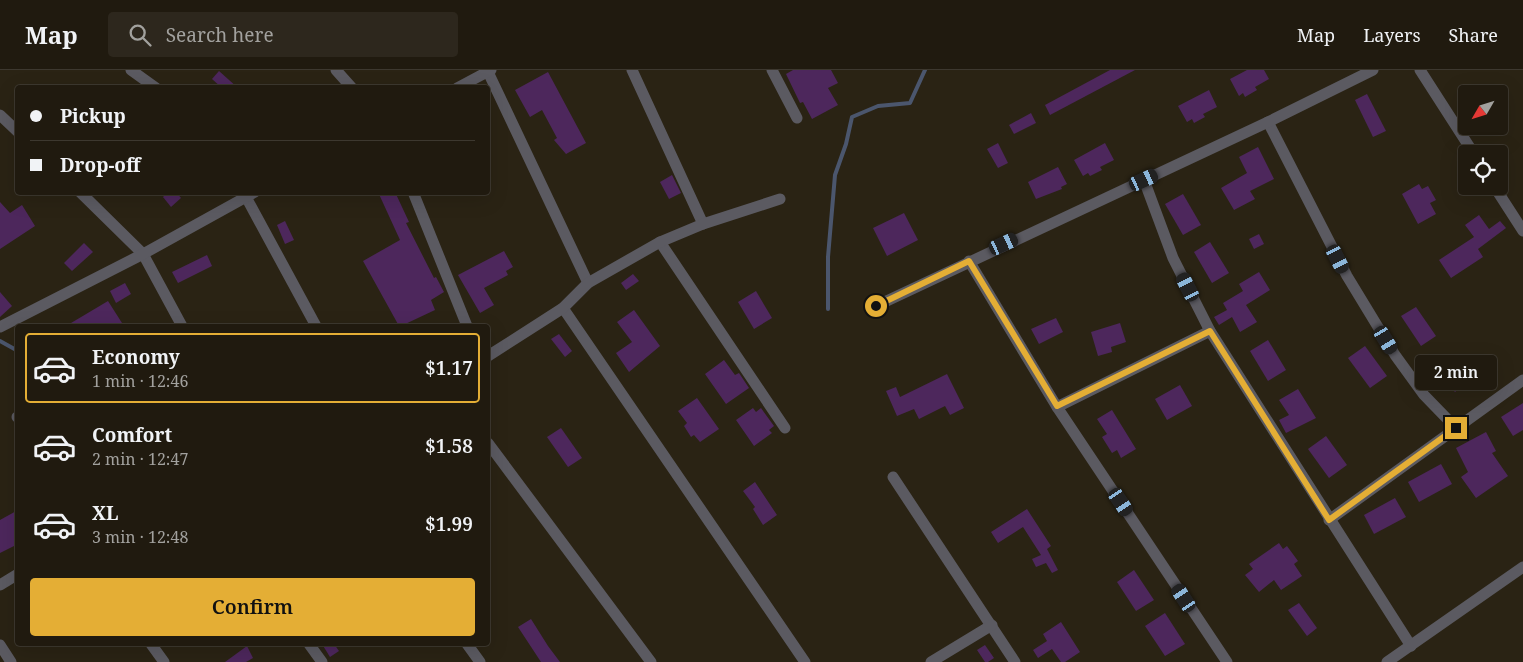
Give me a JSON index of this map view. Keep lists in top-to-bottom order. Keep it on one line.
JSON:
{"north":"bottom left","page":{"header":"Map","search":"Search here","nav":["Map","Layers","Share"],"banner":["Pickup","Drop-off"],"list":[{"name":"Economy","note":"1 min · 12:46","value":"$1.17"},{"name":"Comfort","note":"2 min · 12:47","value":"$1.58"},{"name":"XL","note":"3 min · 12:48","value":"$1.99"}],"bubble":"2 min","buttons":"Confirm"}}
